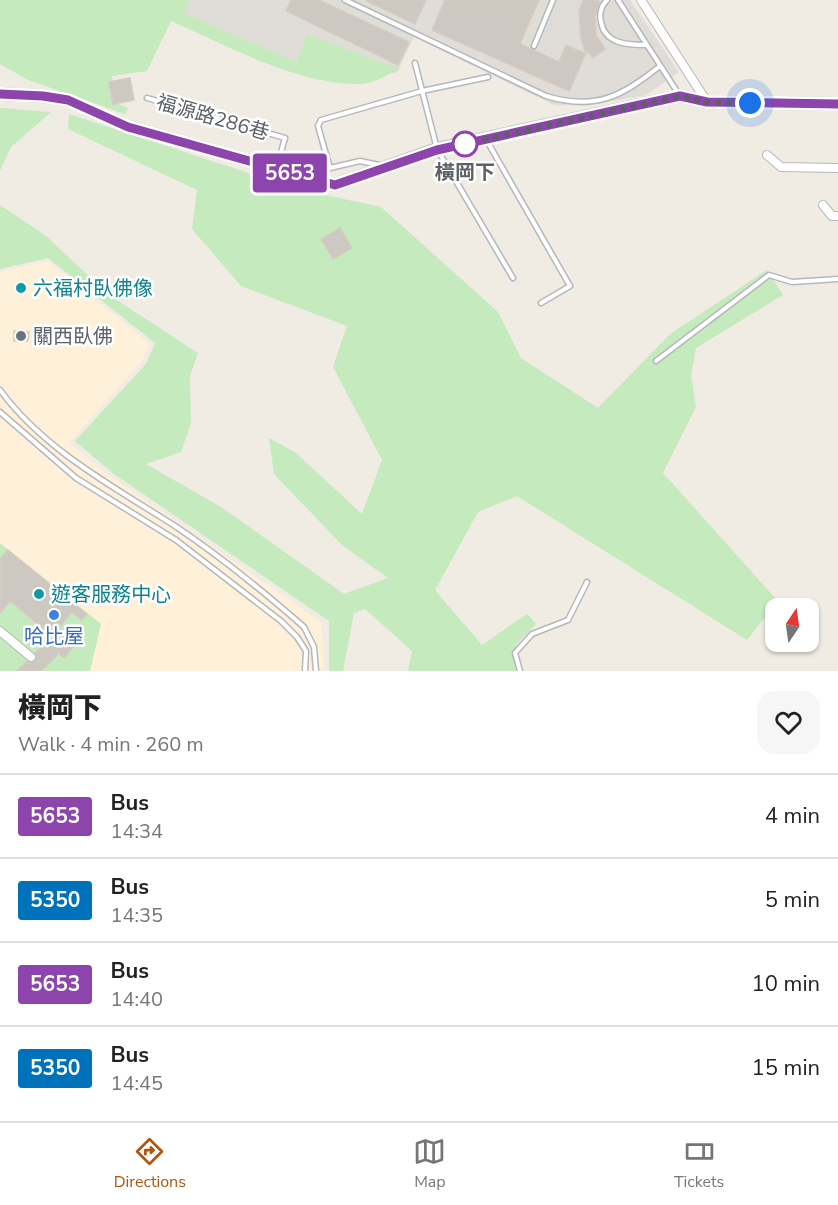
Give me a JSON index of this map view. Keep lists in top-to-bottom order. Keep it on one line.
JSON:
{"streets":{"lane":["福源路286巷"]},"places":["橫岡下","六福村臥佛像","關西臥佛","遊客服務中心","哈比屋"],"lines":["bus line 5653"],"north":"top","page":{"on_map":"5653","heading":["橫岡下","Walk · 4 min · 260 m"],"list":[{"mark":"5653","name":"Bus","note":"14:34","value":"4 min"},{"mark":"5350","name":"Bus","note":"14:35","value":"5 min"},{"mark":"5653","name":"Bus","note":"14:40","value":"10 min"},{"mark":"5350","name":"Bus","note":"14:45","value":"15 min"}],"tabs":["Directions","Map","Tickets"]}}
